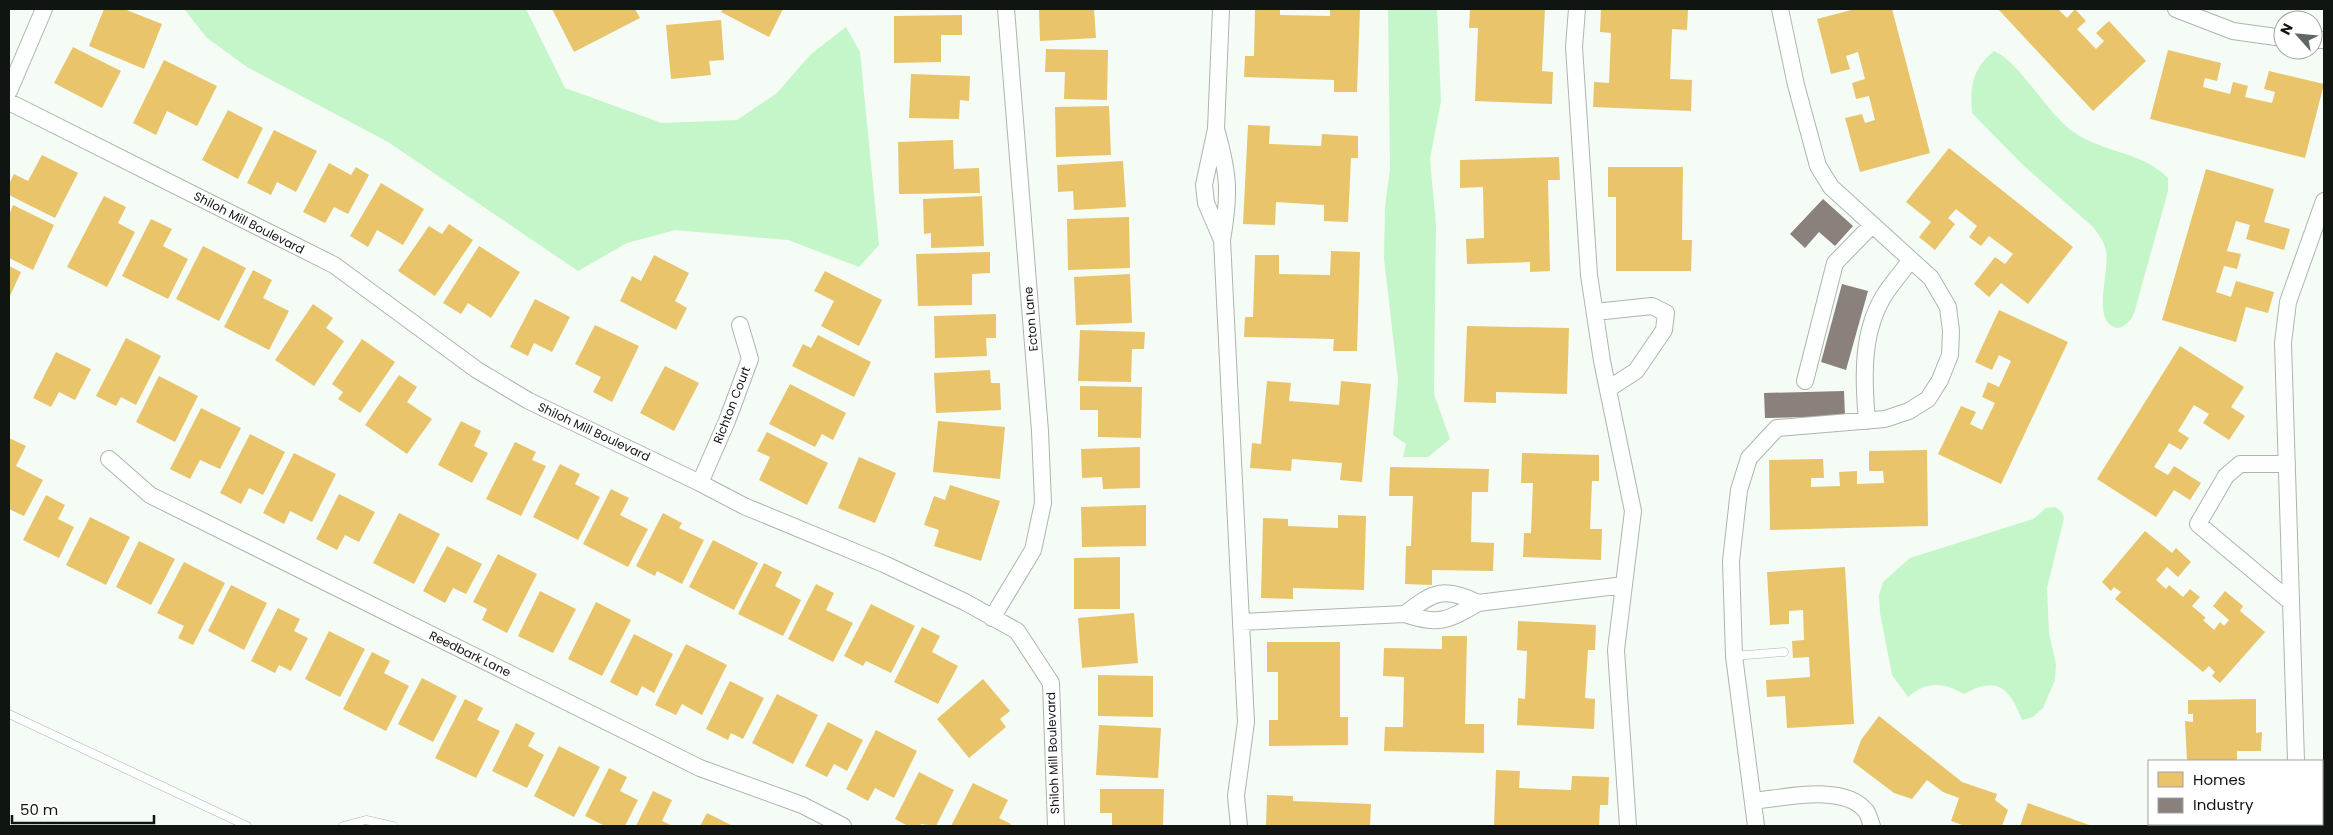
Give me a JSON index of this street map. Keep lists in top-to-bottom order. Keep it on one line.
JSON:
{"streets":{"street":["Shiloh Mill Boulevard","Ecton Lane","Richton Court","Reedbark Lane"]},"crossings":[["Shiloh Mill Boulevard","Ecton Lane"],["Shiloh Mill Boulevard","Richton Court"]],"legend":["Homes","Industry"],"scale_bar":"50 m","north":"top left"}
